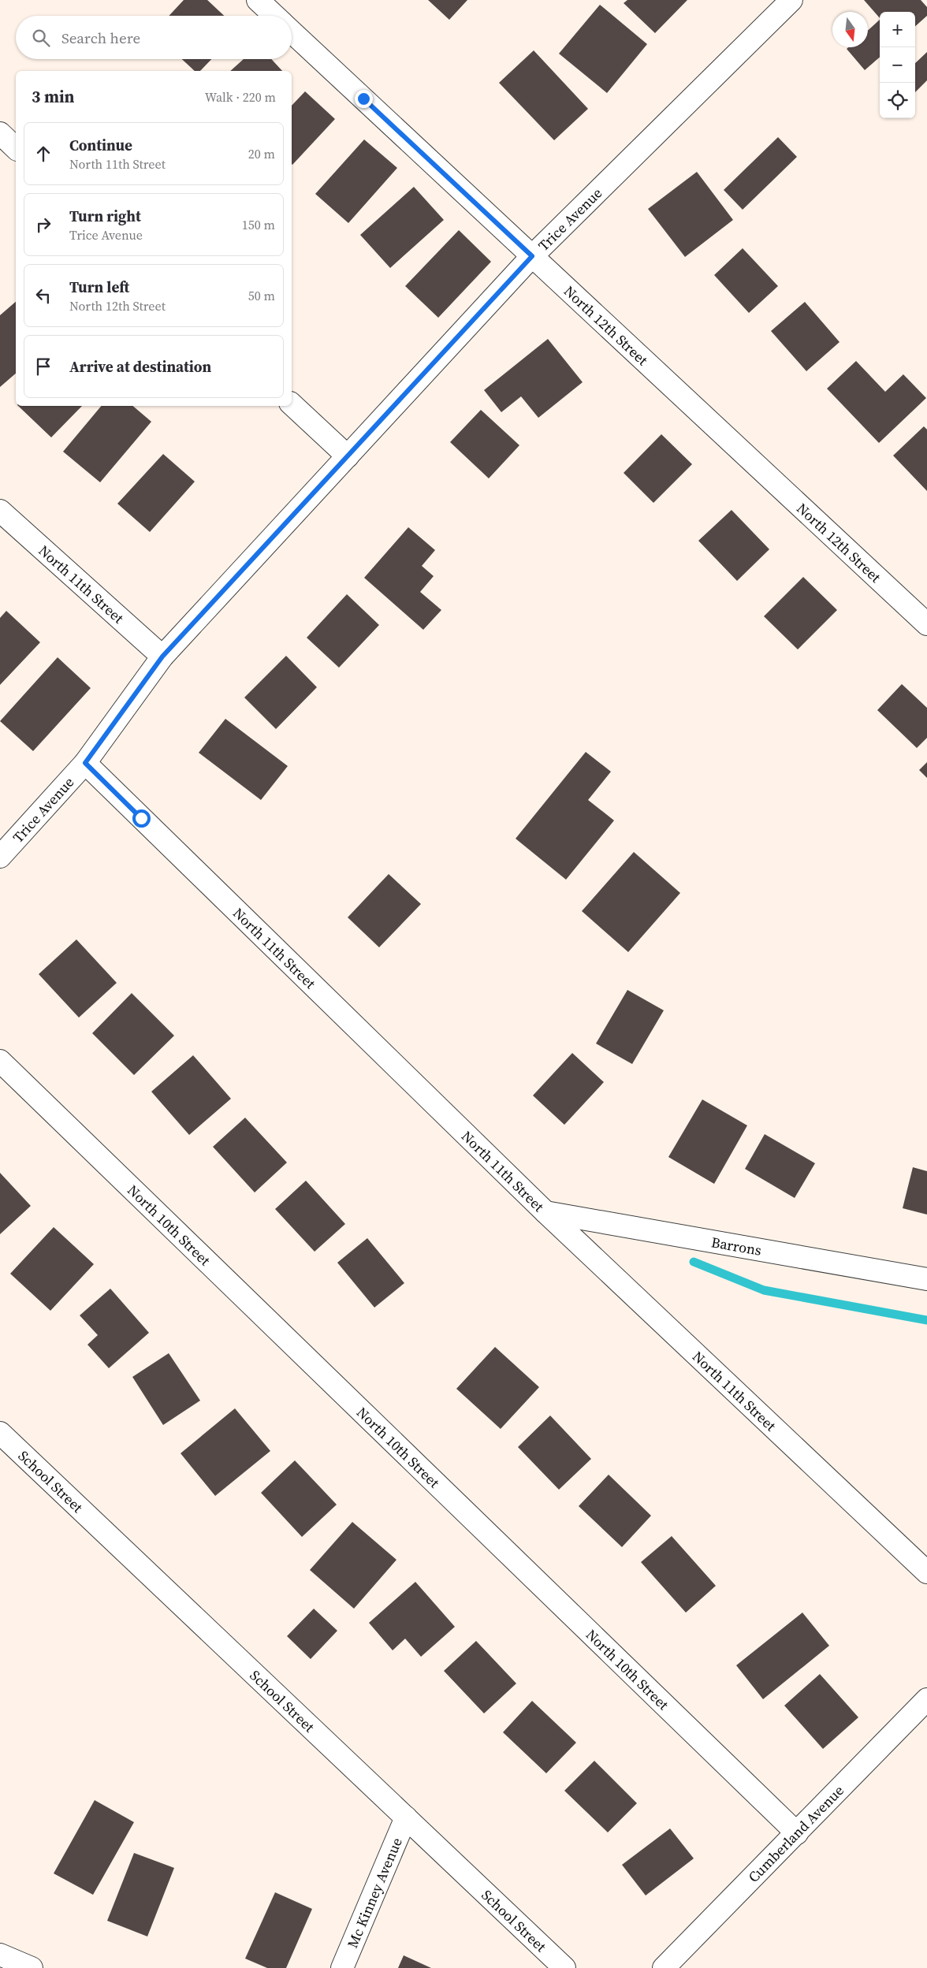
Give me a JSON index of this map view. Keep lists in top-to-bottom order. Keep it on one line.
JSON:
{"streets":{"street":["Trice Avenue","North 12th Street","North 11th Street","North 10th Street","Barrons","School Street","Cumberland Avenue","Mc Kinney Avenue"]},"crossings":[["Trice Avenue","North 12th Street"],["Trice Avenue","North 11th Street"],["North 11th Street","Barrons"],["North 10th Street","Cumberland Avenue"],["School Street","Mc Kinney Avenue"]],"north":"bottom","page":{"map_buttons":["+","−"],"search":"Search here","heading":["3 min","Walk · 220 m"],"list":[["Continue","North 11th Street","20 m"],["Turn right","Trice Avenue","150 m"],["Turn left","North 12th Street","50 m"],"Arrive at destination"]}}
